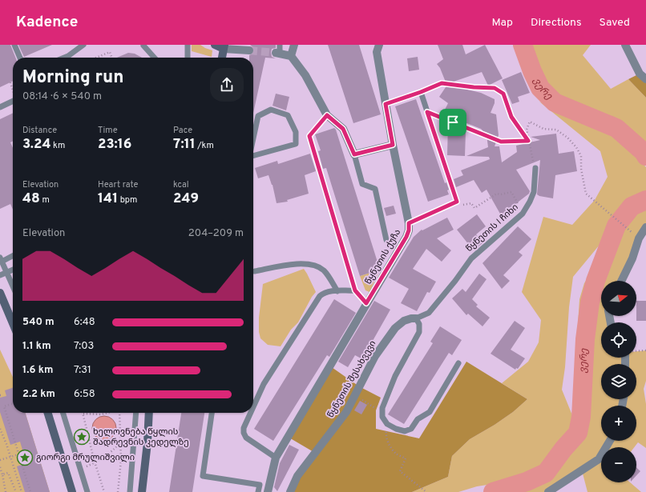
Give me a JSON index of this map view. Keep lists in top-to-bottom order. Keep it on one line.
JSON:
{"streets":{"street":["წყნეთის ქუჩა","წყნეთის შესახვევი"],"lane":["წყნეთის I ჩიხი"]},"crossings":[["წყნეთის I ჩიხი","წყნეთის შესახვევი"]],"water":["ვერე"],"places":{"place":["ხელოვნება წყლის შადრევნის კედელზე","გიორგი მრულიშვილი"]},"north":"right","page":{"header":"Kadence","nav":["Map","Directions","Saved"],"heading":["Morning run","08:14 · 6 × 540 m"],"stats":[["Distance","3.24 km"],["Time","23:16"],["Pace","7:11 /km"],["Elevation","48 m"],["Heart rate","141 bpm"],["kcal","249"]],"chart":["Elevation","204–209 m"],"map_buttons":["+","−"],"list":[{"name":"540 m","note":"6:48"},{"name":"1.1 km","note":"7:03"},{"name":"1.6 km","note":"7:31"},{"name":"2.2 km","note":"6:58"}]}}
